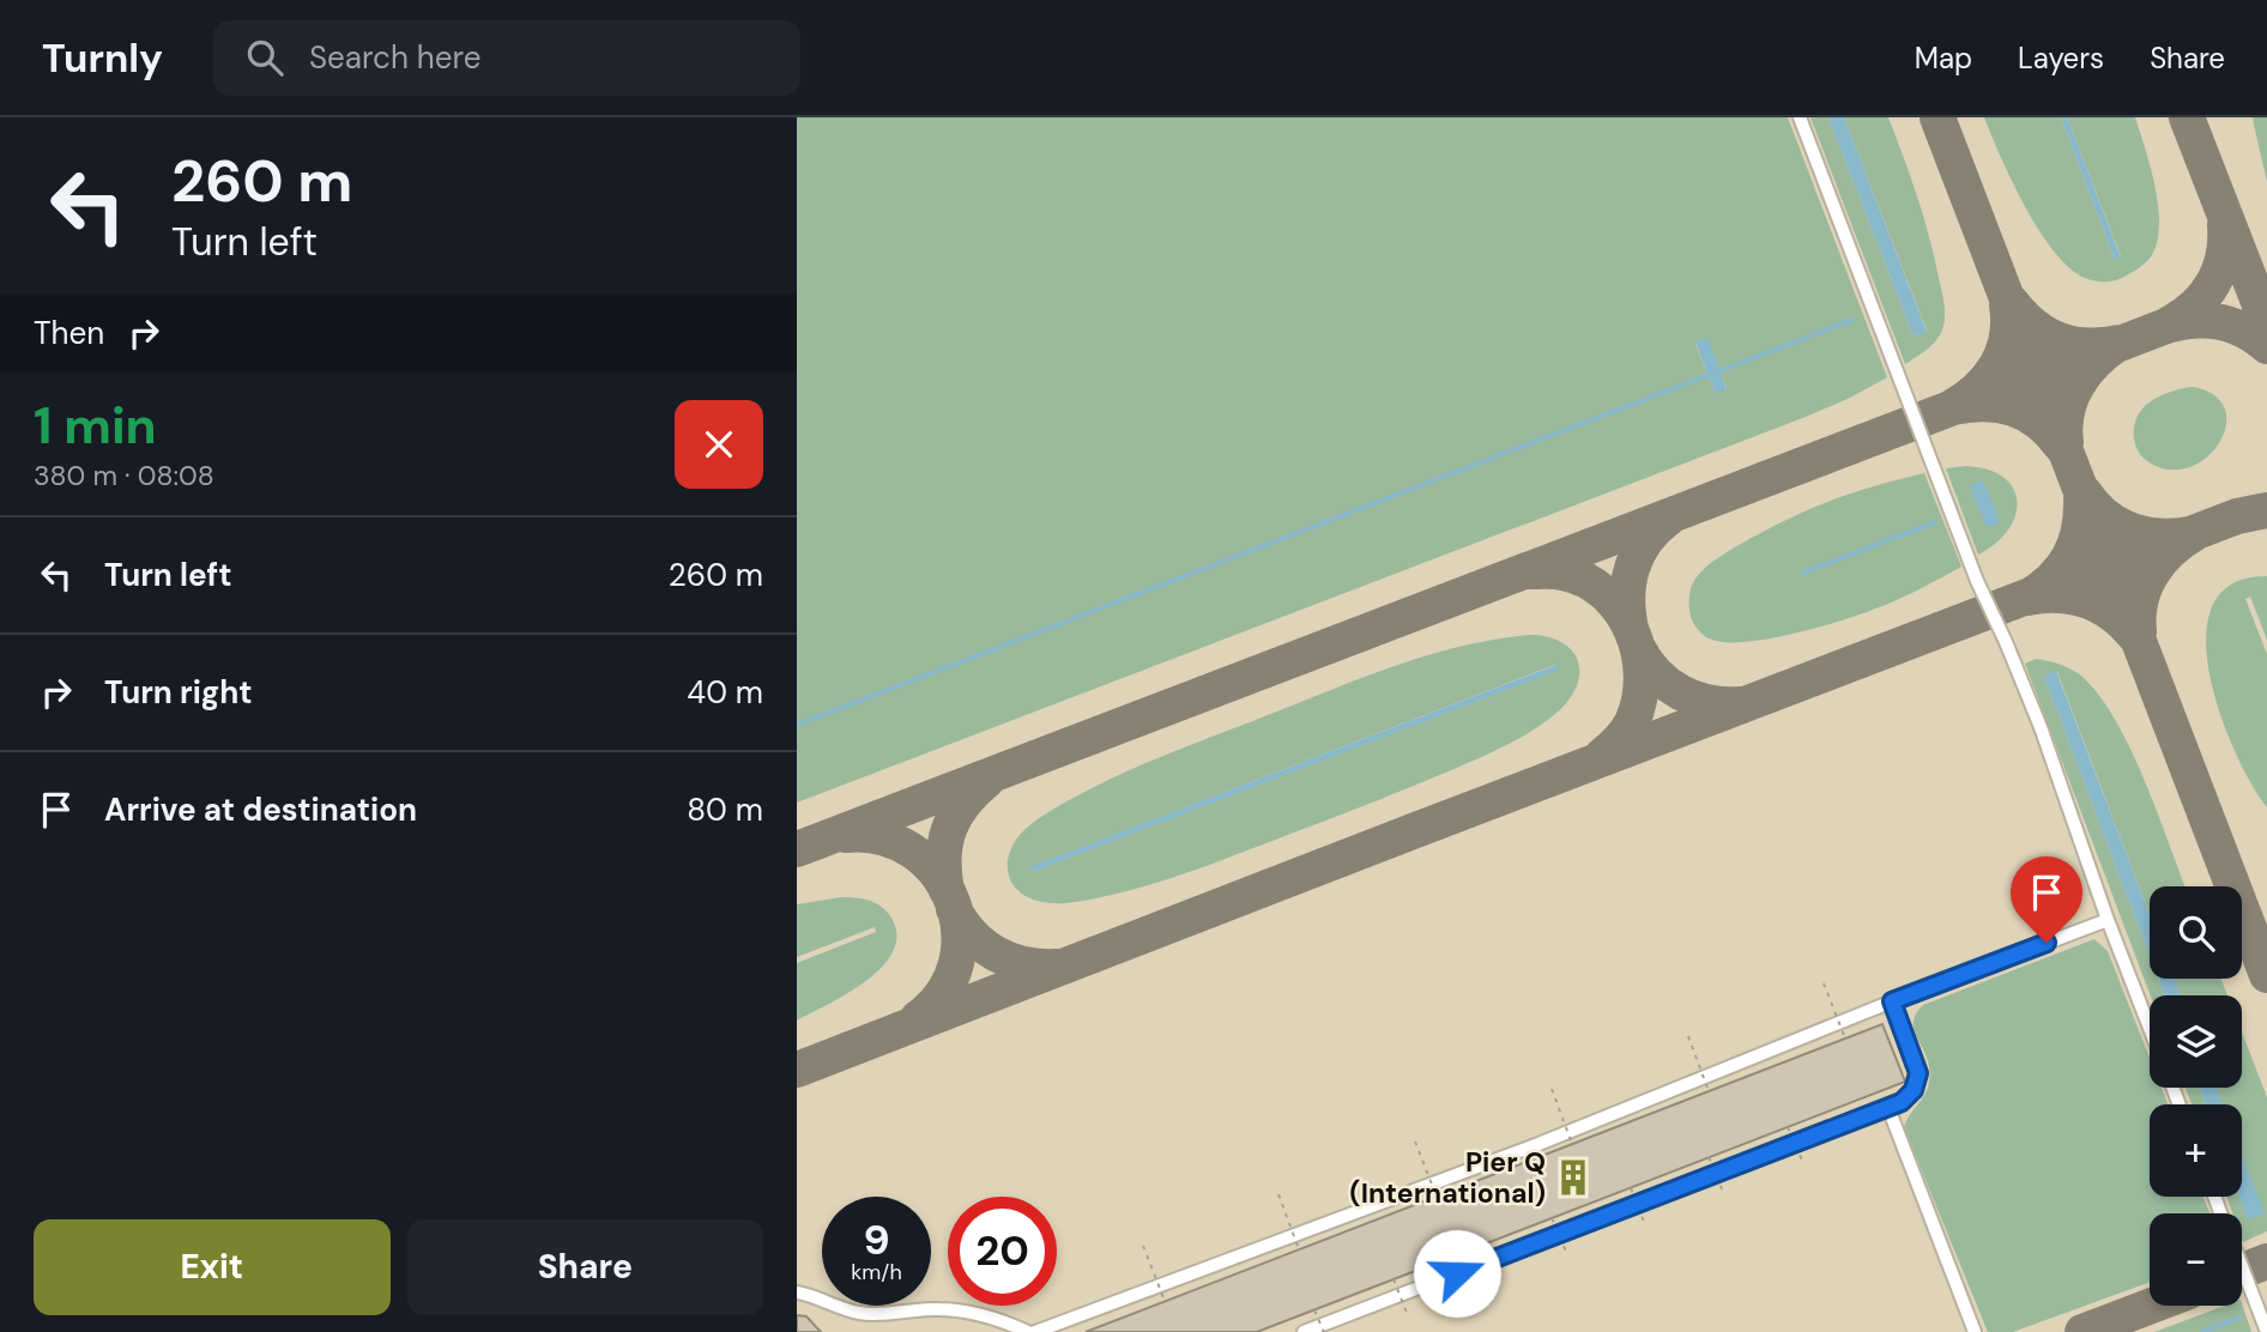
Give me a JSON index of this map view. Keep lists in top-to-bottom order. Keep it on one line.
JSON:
{"places":{"building":["Pier Q (International)"]},"page":{"header":"Turnly","search":"Search here","nav":["Map","Layers","Share"],"turn":["260 m","Turn left"],"then":"Then","heading":["1 min","380 m · 08:08"],"list":[{"name":"Turn left","value":"260 m"},{"name":"Turn right","value":"40 m"},{"name":"Arrive at destination","value":"80 m"}],"map_buttons":["+","−"],"speed":"9 km/h","limit":"20","buttons":["Exit","Share"]}}
